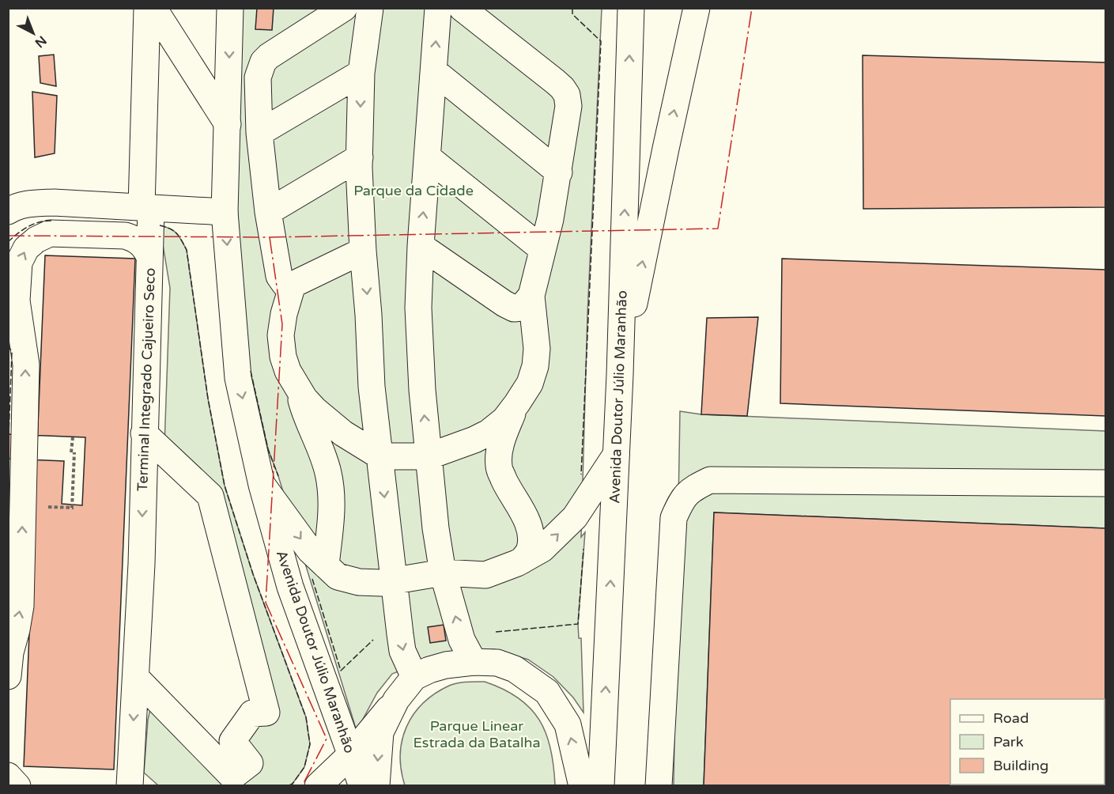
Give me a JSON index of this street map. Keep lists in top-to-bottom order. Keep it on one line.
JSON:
{"streets":{"main road":["Terminal Integrado Cajueiro Seco","Avenida Doutor Júlio Maranhão"]},"parks":["Parque da Cidade","Parque Linear Estrada da Batalha"],"legend":["Road","Park","Building"],"north":"bottom right"}
